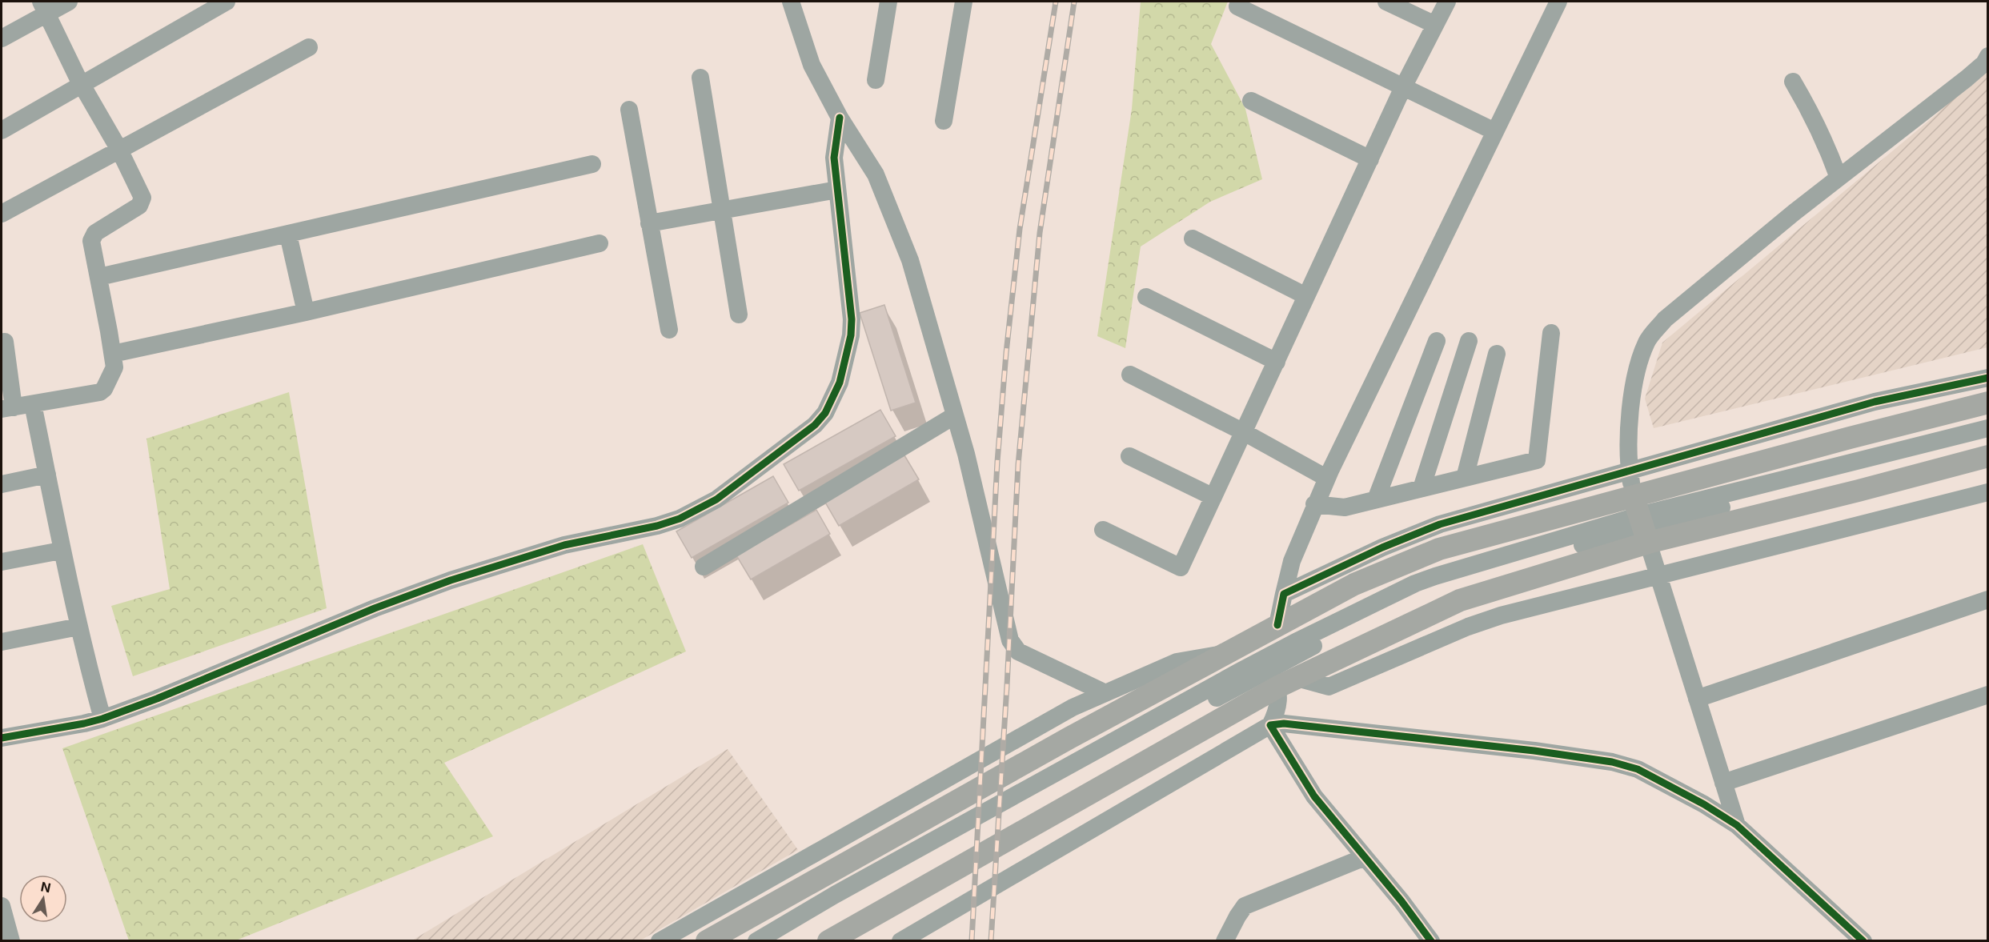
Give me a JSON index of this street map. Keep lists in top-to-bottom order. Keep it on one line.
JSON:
{"north":"top"}
